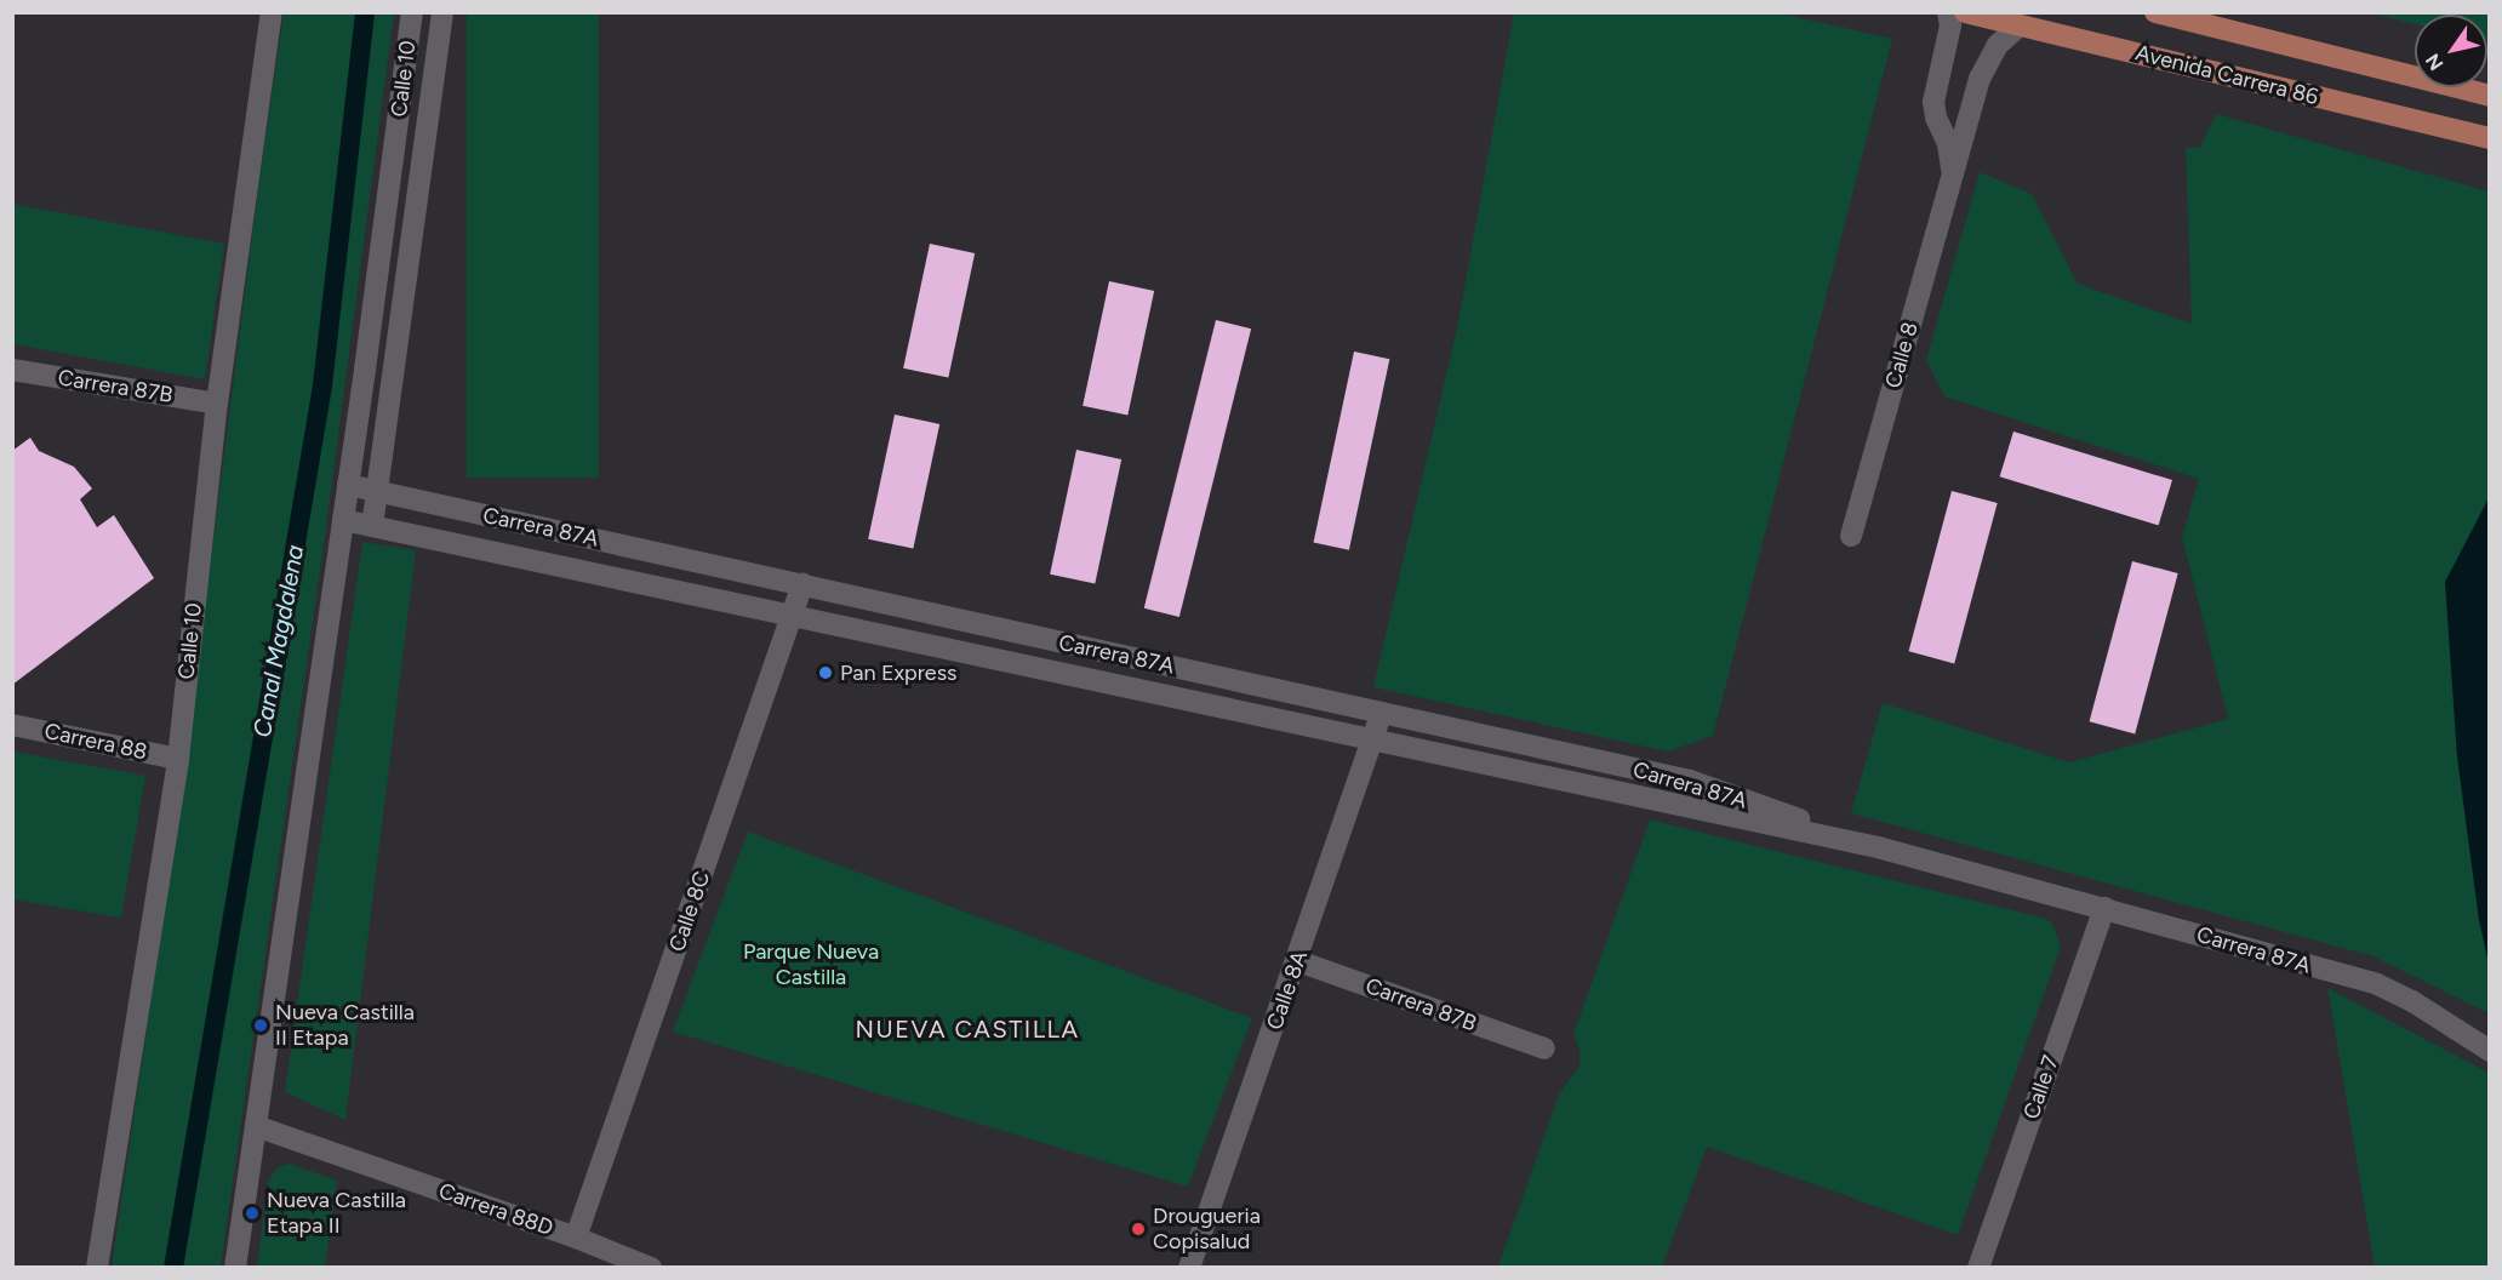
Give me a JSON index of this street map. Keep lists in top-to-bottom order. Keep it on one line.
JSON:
{"streets":{"main road":["Avenida Carrera 86"],"street":["Calle 10","Calle 8","Carrera 87B","Carrera 87A","Carrera 88","Calle 8C","Calle 8A","Calle 7","Carrera 88D"]},"crossings":[["Avenida Carrera 86","Calle 8"],["Calle 10","Carrera 87B"],["Calle 10","Carrera 87A"],["Calle 10","Carrera 88"],["Calle 10","Carrera 88D"],["Carrera 87B","Calle 8A"],["Carrera 87A","Calle 8C"],["Carrera 87A","Calle 8A"],["Carrera 87A","Calle 7"],["Calle 8C","Carrera 88D"]],"districts":["NUEVA CASTILLA"],"water":["Canal Magdalena"],"parks":["Parque Nueva Castilla"],"places":["Pan Express","Nueva Castilla II Etapa","Nueva Castilla Etapa II","Drougueria Copisalud"],"north":"bottom left"}
